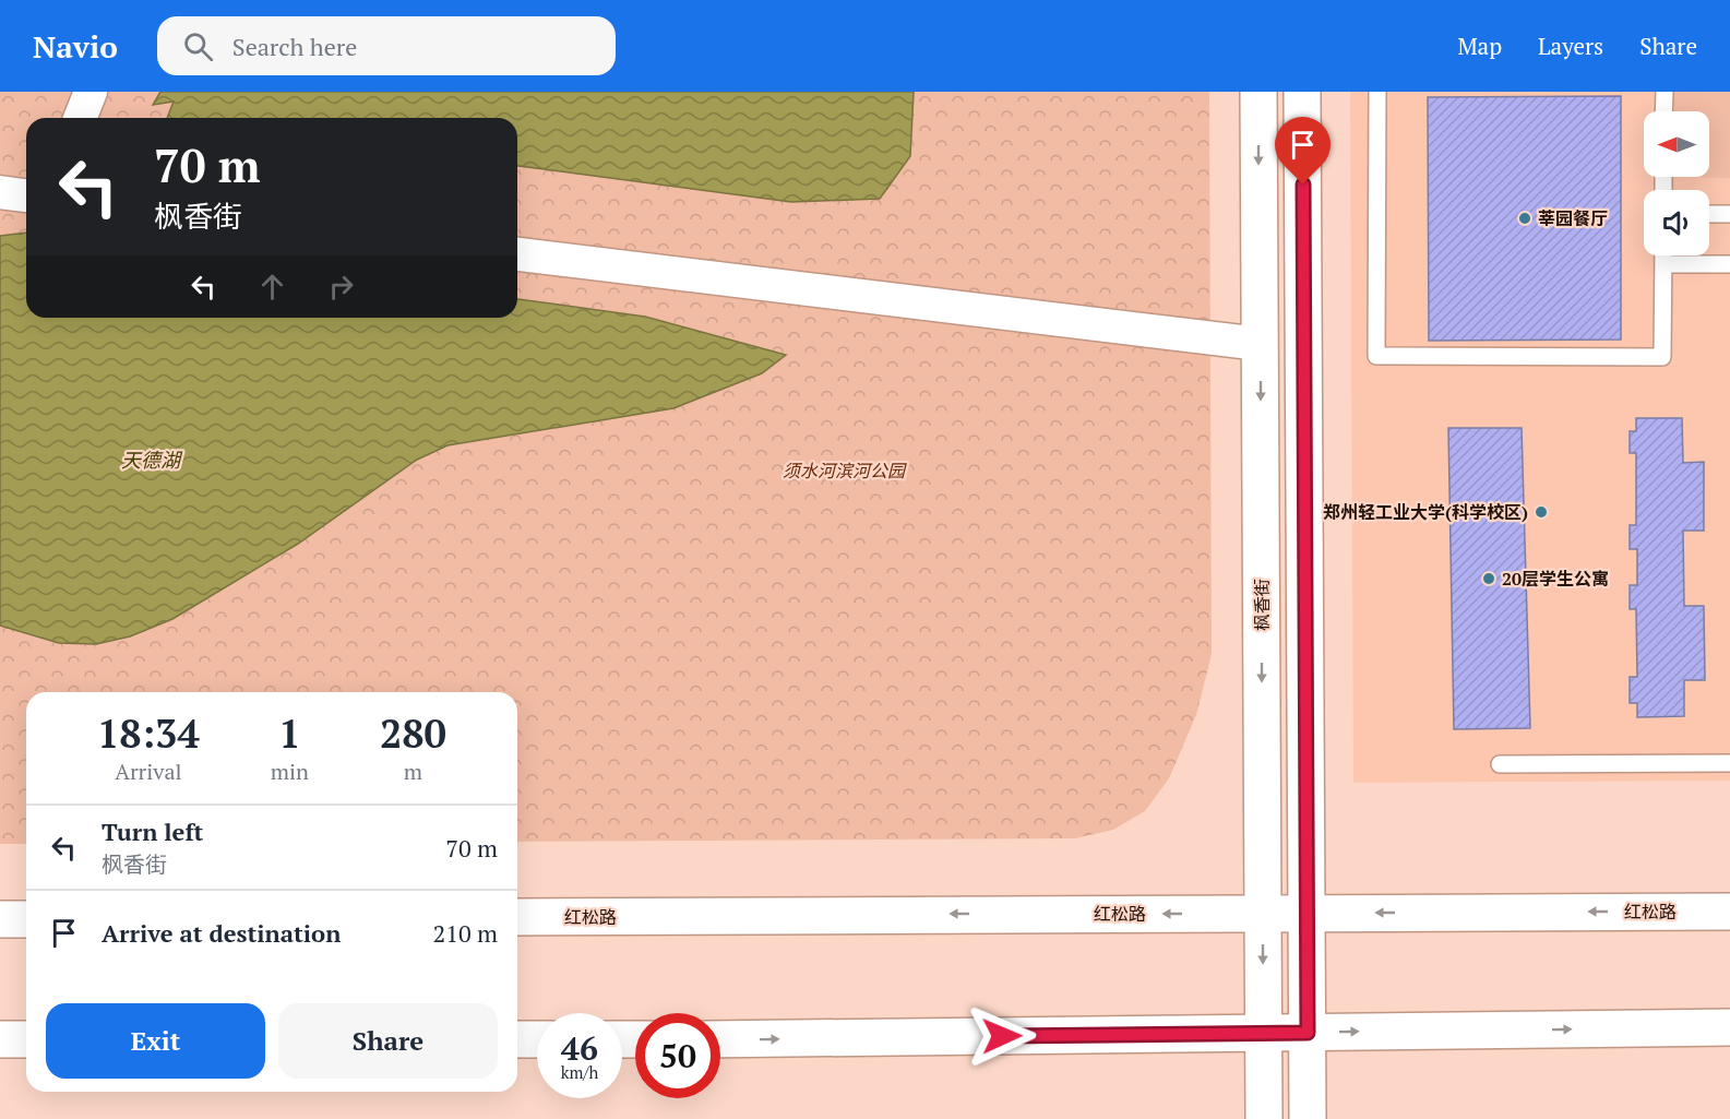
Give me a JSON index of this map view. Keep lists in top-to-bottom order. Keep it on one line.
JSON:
{"streets":{"main road":["枫香街","红松路"]},"crossings":[["枫香街","红松路"]],"water":["天德湖"],"parks":["须水河滨河公园"],"places":["莘园餐厅","郑州轻工业大学(科学校区)","20层学生公寓"],"north":"left","page":{"header":"Navio","search":"Search here","nav":["Map","Layers","Share"],"turn":["70 m","枫香街"],"eta":["18:34","Arrival","1","min","280","m"],"list":[{"name":"Turn left","note":"枫香街","value":"70 m"},{"name":"Arrive at destination","value":"210 m"}],"buttons":["Exit","Share"],"speed":"46 km/h","limit":"50"}}
